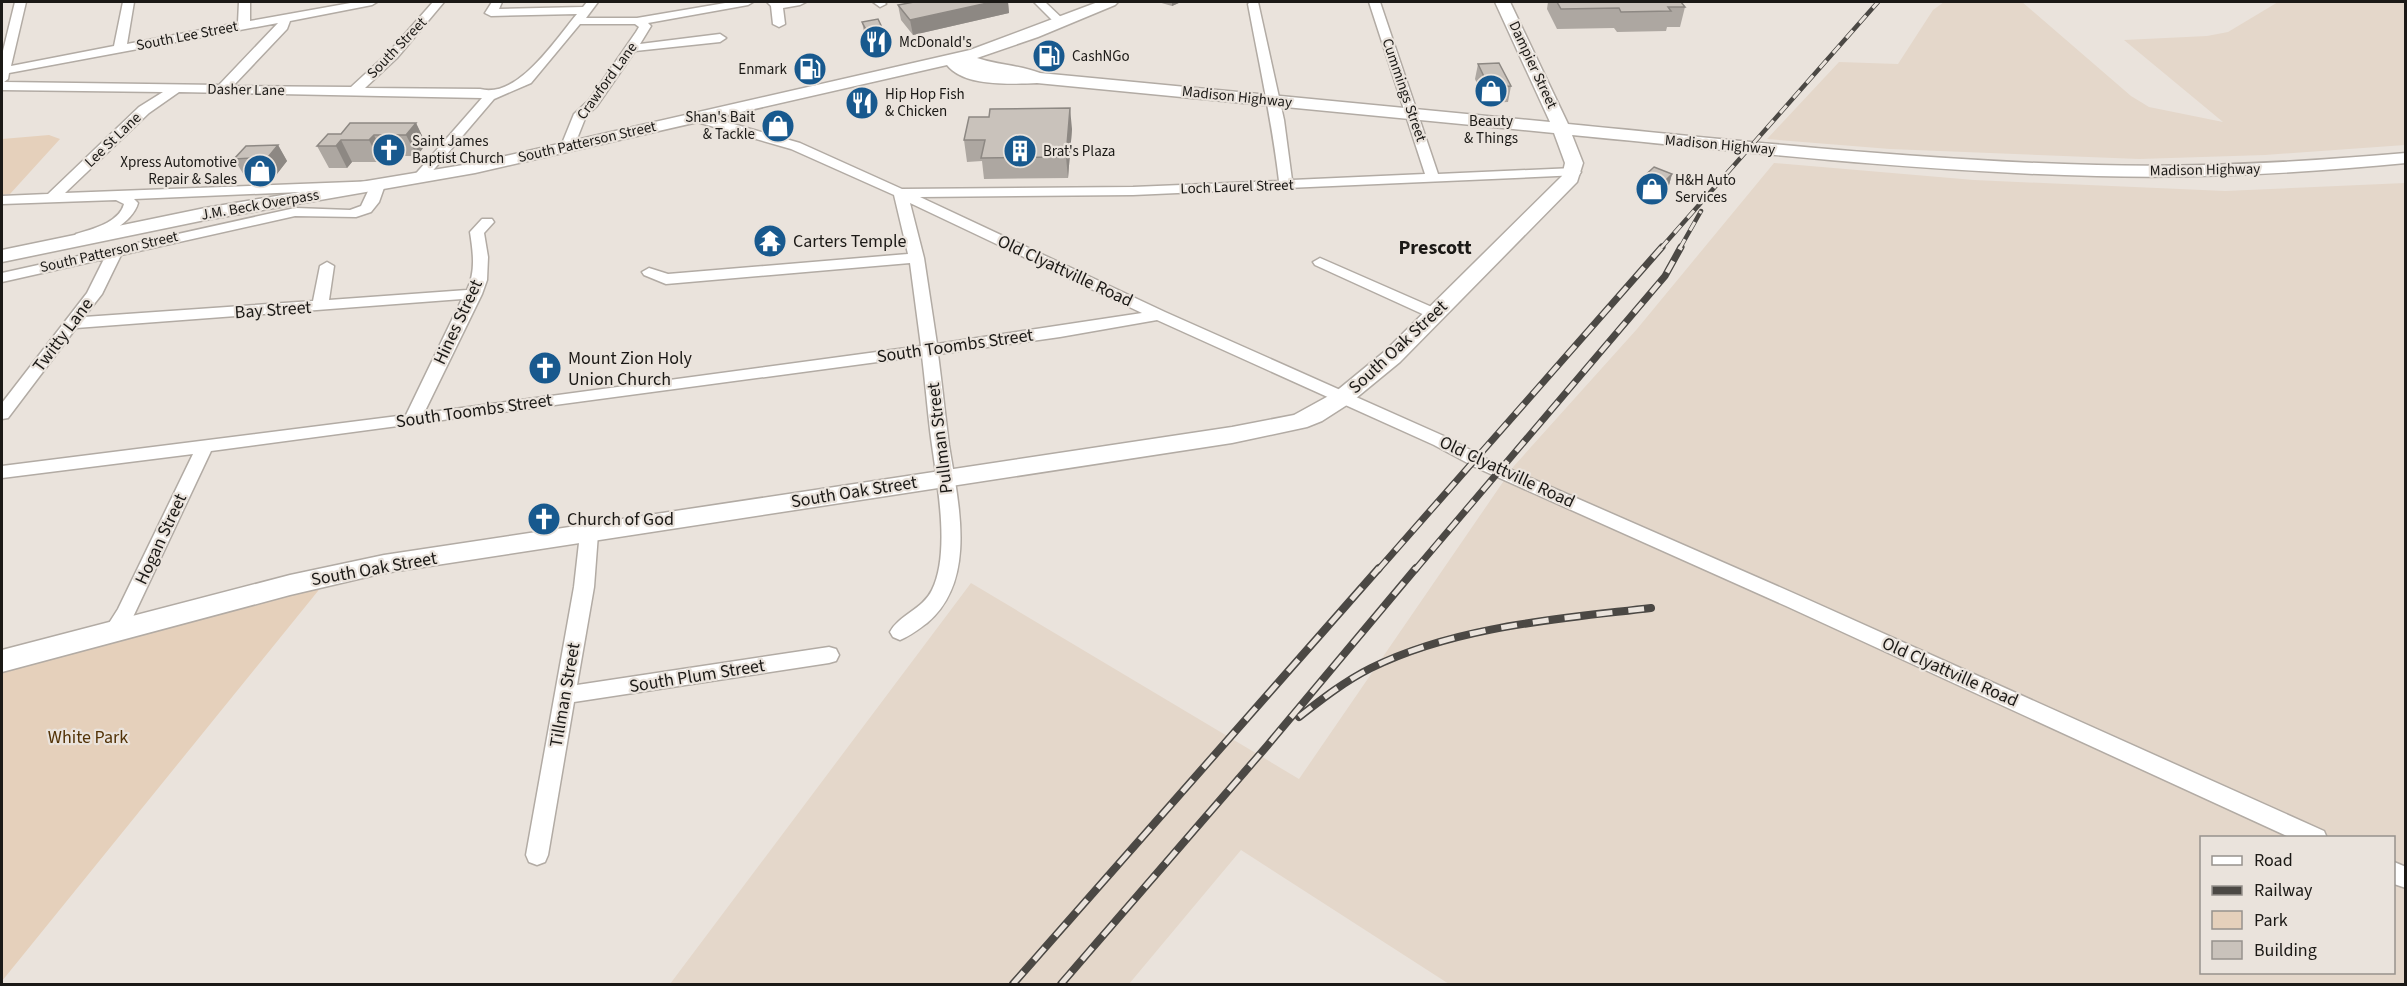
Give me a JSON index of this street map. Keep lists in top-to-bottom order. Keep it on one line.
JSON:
{"streets":{"main road":["Dampier Street","Madison Highway","South Patterson Street","J.M. Beck Overpass","South Oak Street"],"street":["South Lee Street","South Street","Crawford Lane","Dasher Lane","Cummings Street","Lee St Lane","Loch Laurel Street","Old Clyattville Road","Bay Street","Hines Street","Twitty Lane","South Toombs Street","Pullman Street","Hogan Street","South Plum Street","Tillman Street"]},"crossings":[["South Street","Dasher Lane"],["Dampier Street","Madison Highway"],["Crawford Lane","South Patterson Street"],["Dasher Lane","Lee St Lane"],["Cummings Street","Madison Highway"],["Cummings Street","Loch Laurel Street"],["Madison Highway","South Patterson Street"],["South Patterson Street","J.M. Beck Overpass"],["South Patterson Street","Old Clyattville Road"],["South Patterson Street","Twitty Lane"],["Loch Laurel Street","Old Clyattville Road"],["Loch Laurel Street","South Oak Street"],["Loch Laurel Street","Pullman Street"],["Old Clyattville Road","South Toombs Street"],["Old Clyattville Road","South Oak Street"],["Old Clyattville Road","Pullman Street"],["Bay Street","Hines Street"],["Bay Street","Twitty Lane"],["Hines Street","South Toombs Street"],["South Toombs Street","Pullman Street"],["South Toombs Street","Hogan Street"],["South Oak Street","Pullman Street"],["South Oak Street","Hogan Street"],["South Oak Street","Tillman Street"],["South Plum Street","Tillman Street"]],"districts":["Prescott"],"parks":["White Park"],"places":{"restaurant":["McDonald's","Hip Hop Fish & Chicken"],"fuel station":["CashNGo","Enmark"],"shop":["Beauty & Things","Shan's Bait & Tackle","Xpress Automotive Repair & Sales","H&H Auto Services"],"church":["Saint James Baptist Church","Mount Zion Holy Union Church","Church of God"],"building":["Brat's Plaza"],"temple":["Carters Temple"]},"legend":["Road","Railway","Park","Building"]}
